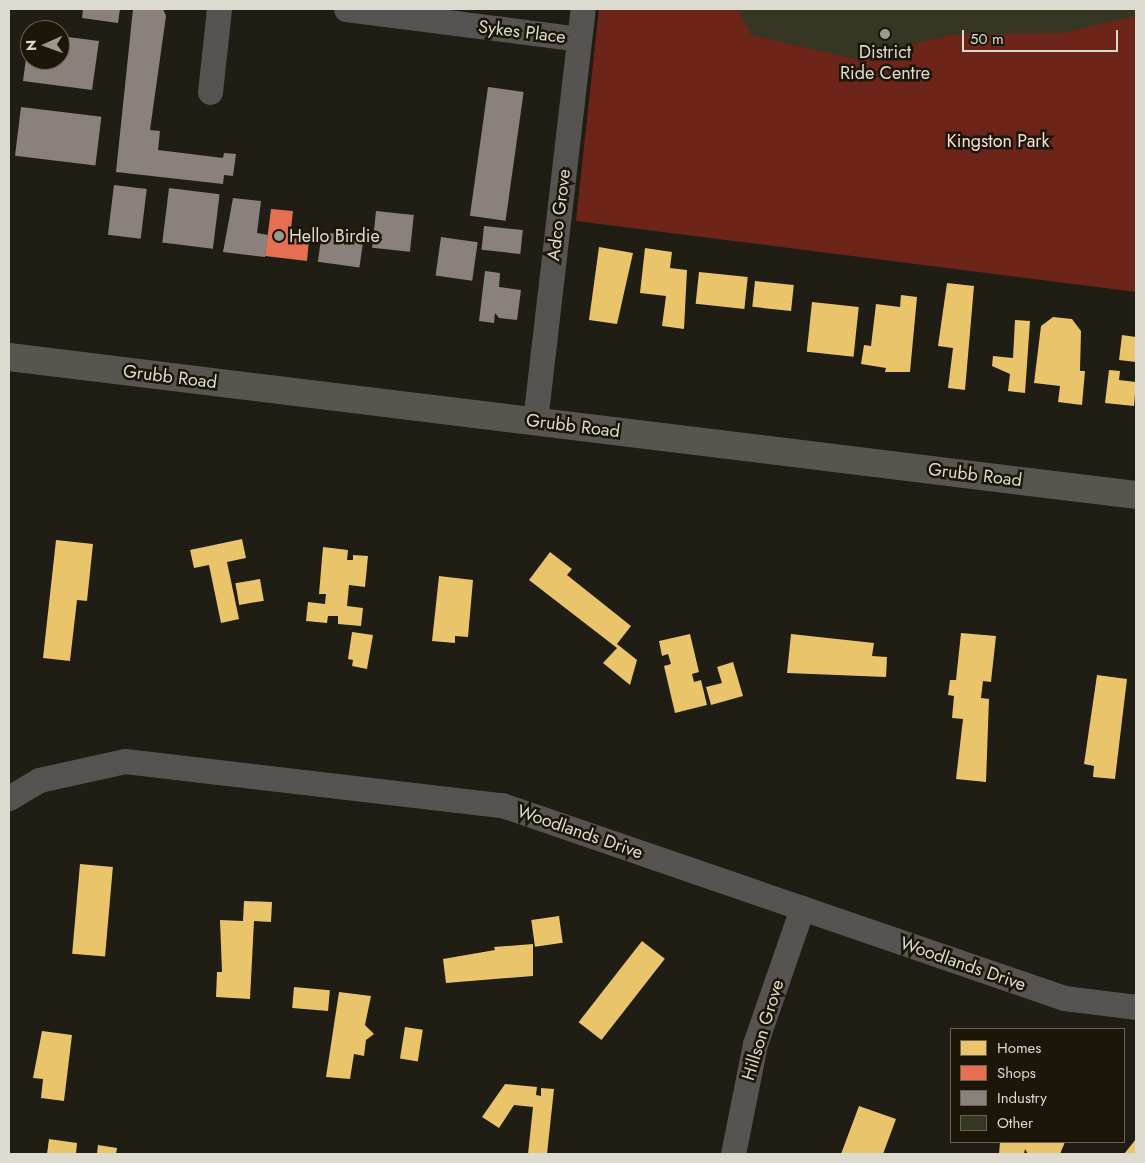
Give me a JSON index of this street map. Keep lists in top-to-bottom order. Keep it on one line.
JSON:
{"streets":{"main road":["Grubb Road"],"street":["Sykes Place","Adco Grove","Woodlands Drive","Hillson Grove"]},"crossings":[["Sykes Place","Adco Grove"],["Adco Grove","Grubb Road"],["Woodlands Drive","Hillson Grove"]],"parks":["Kingston Park"],"places":["District Ride Centre","Hello Birdie"],"legend":["Homes","Shops","Industry","Other"],"scale_bar":"50 m","north":"left"}
